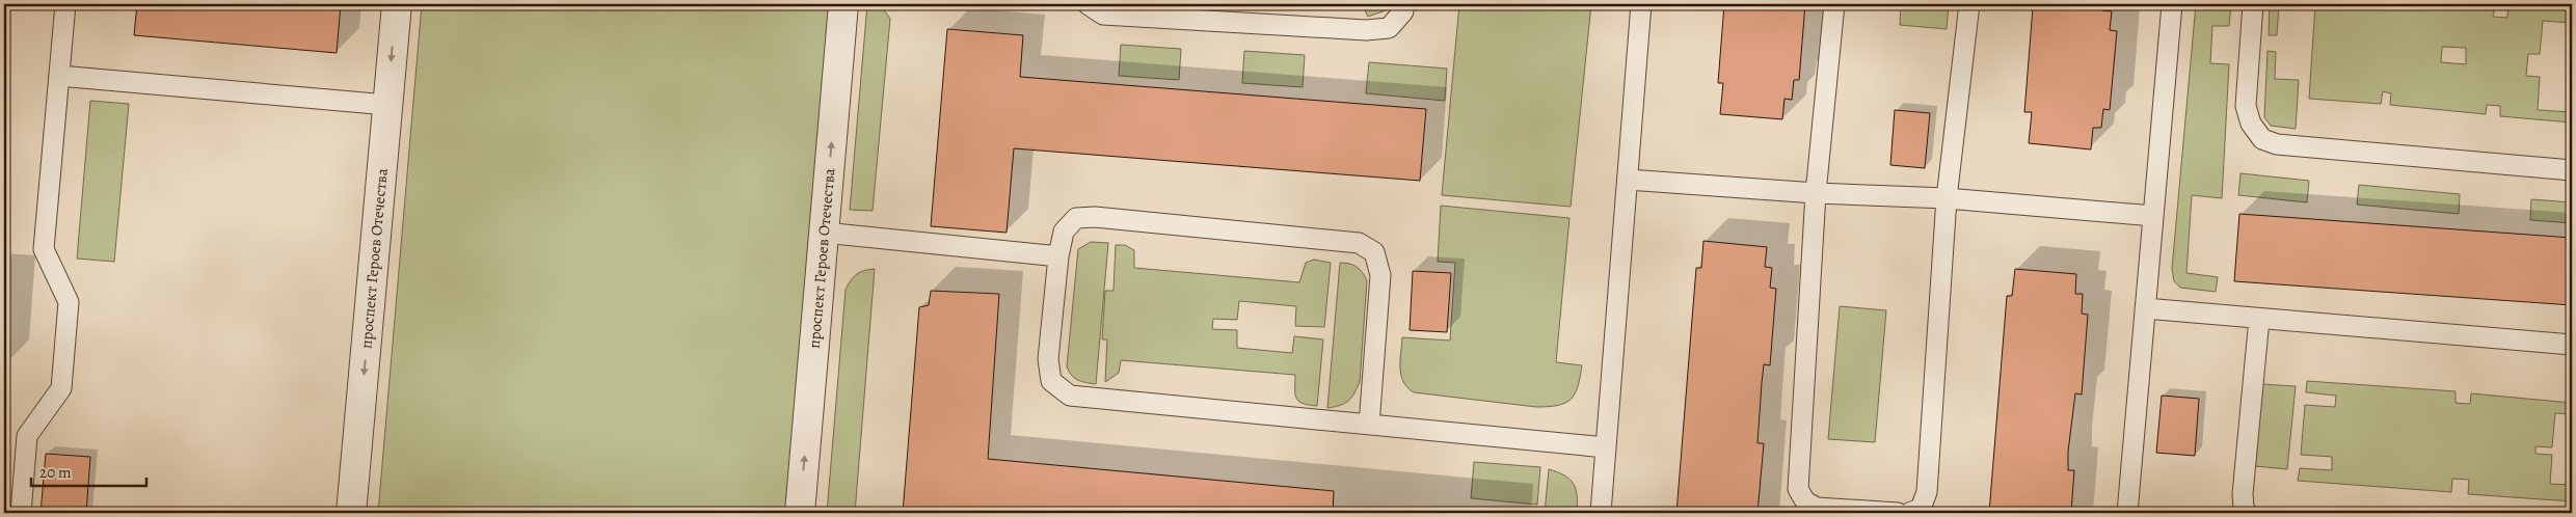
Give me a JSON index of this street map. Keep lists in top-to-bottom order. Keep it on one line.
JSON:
{"streets":{"street":["проспект Героев Отечества"]},"scale_bar":"20 m"}
